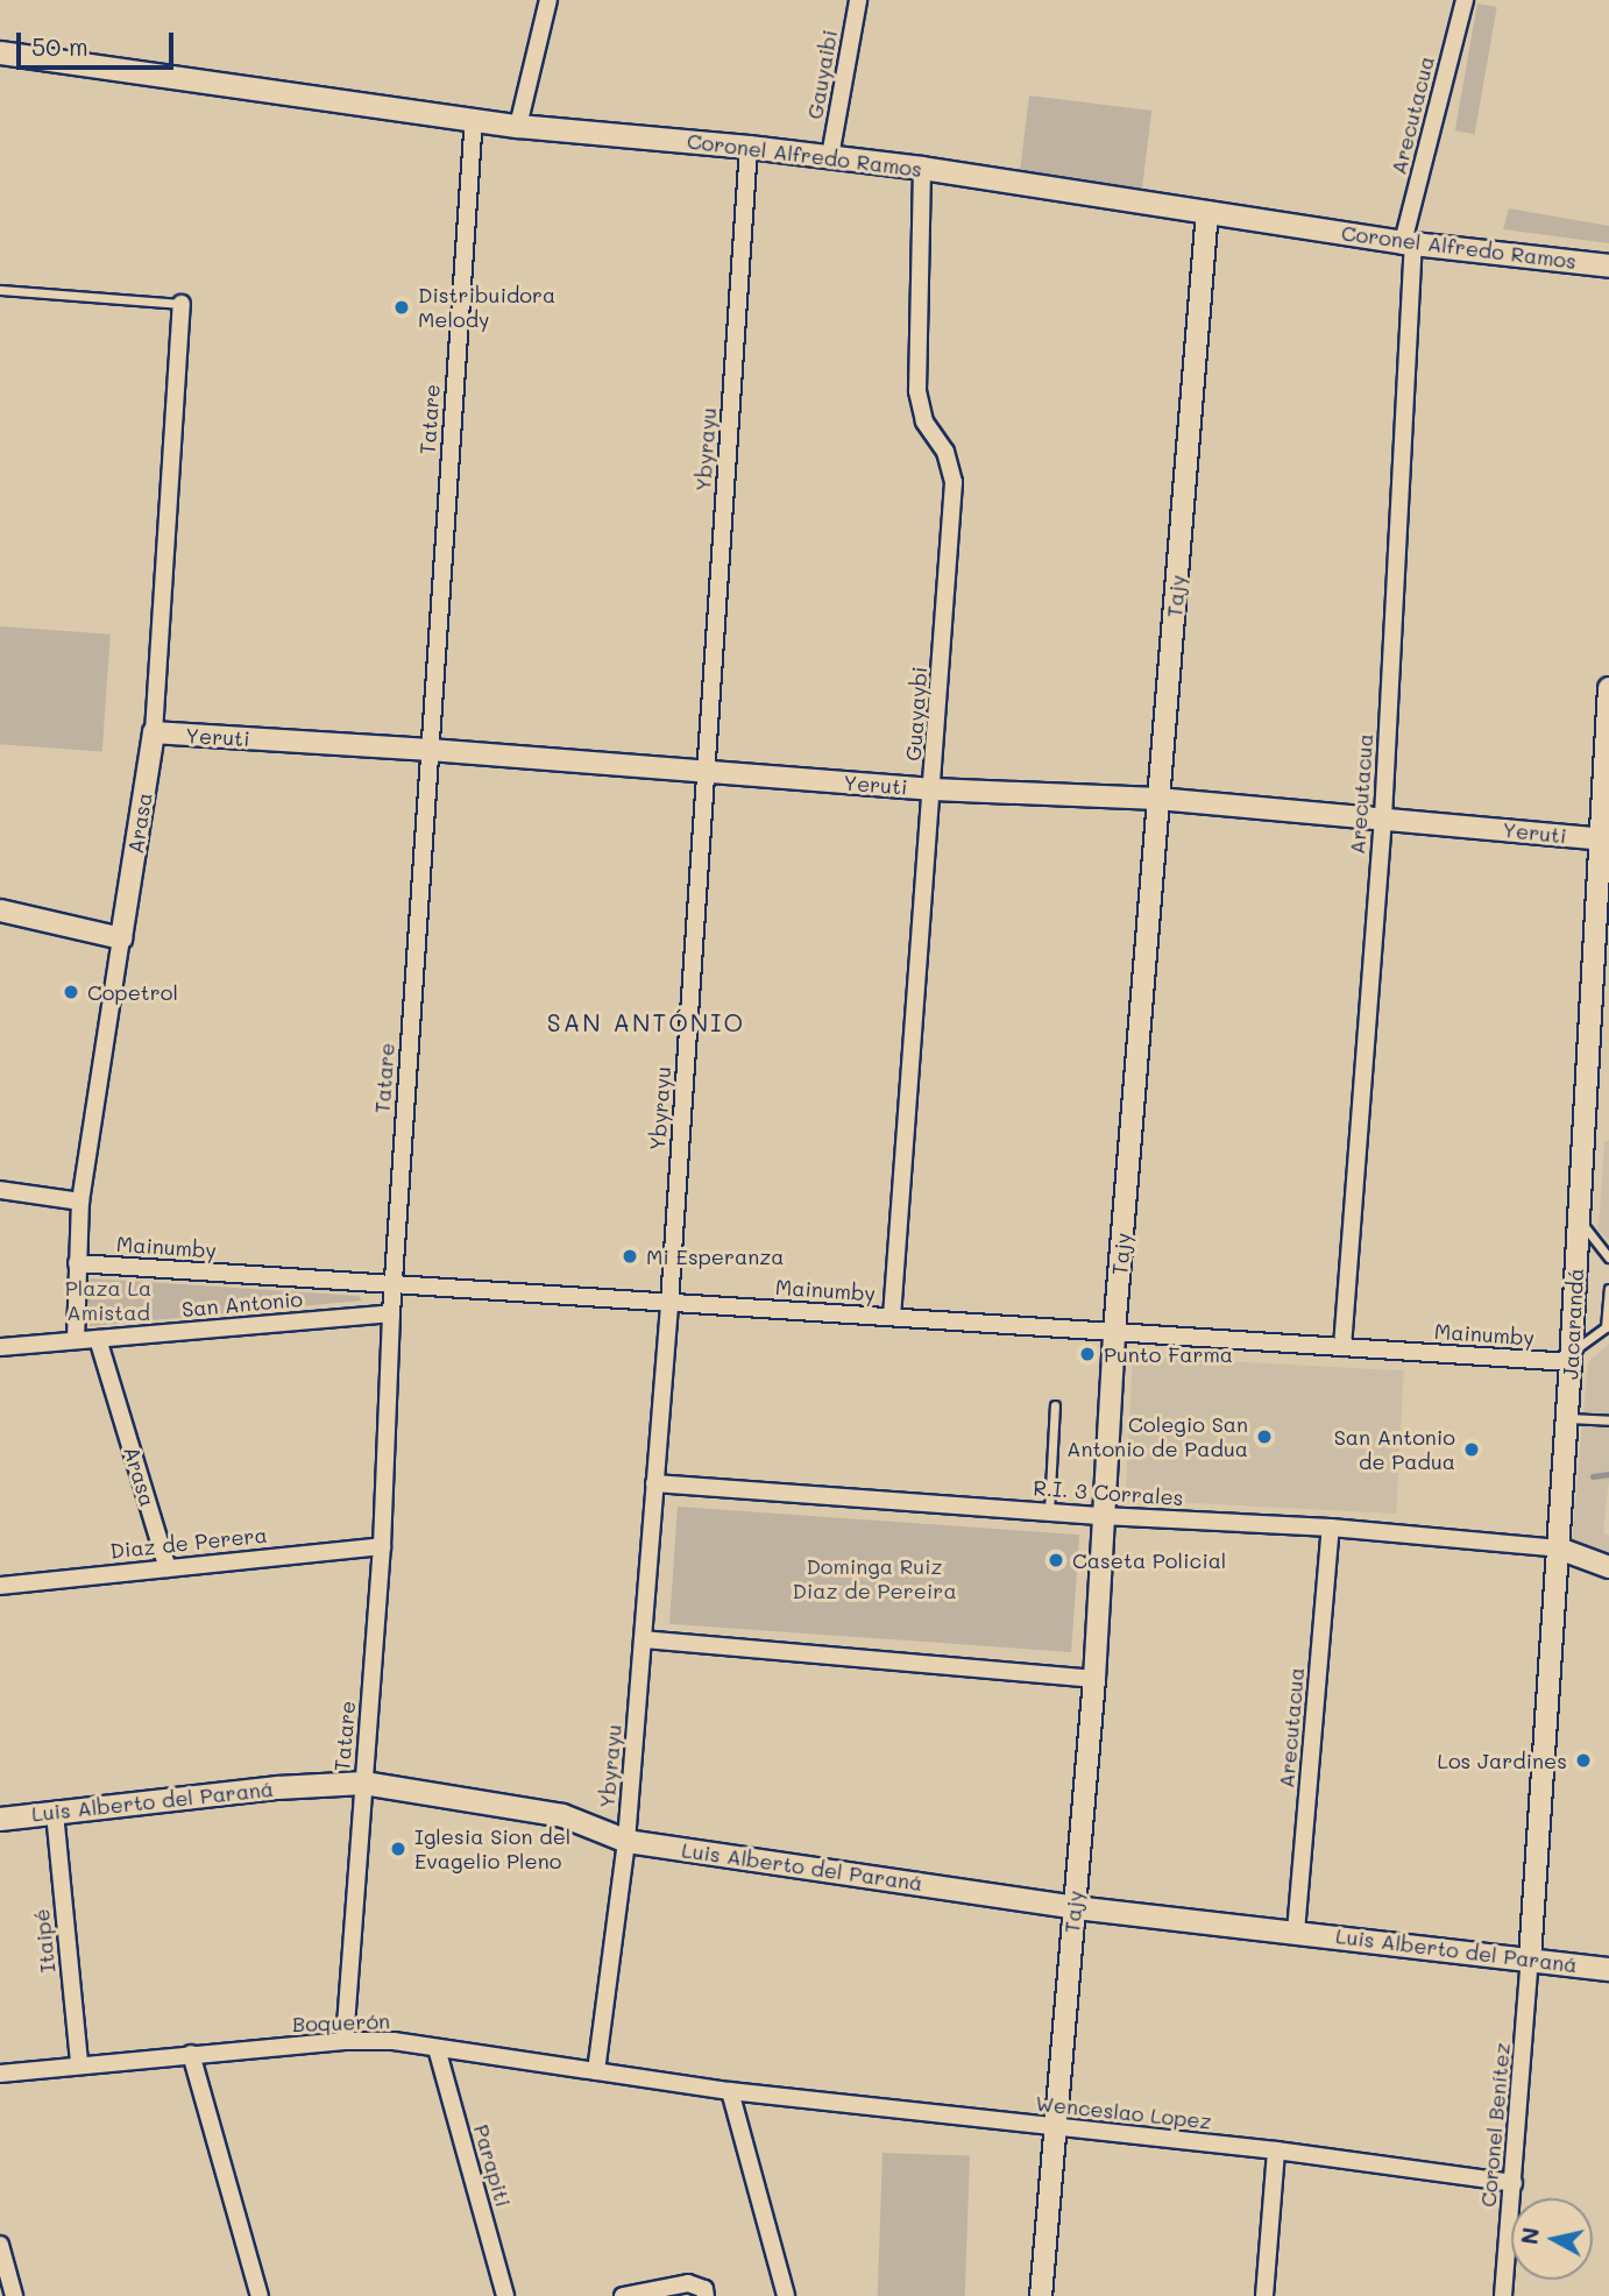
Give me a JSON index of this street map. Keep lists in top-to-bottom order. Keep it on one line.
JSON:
{"streets":{"main road":["Coronel Alfredo Ramos","Luis Alberto del Paraná"],"street":["Gauyaibi","Arecutacua","Tatare","Ybyrayu","Tajy","Guayaybi","Yeruti","Arasa","Mainumby","San Antonio","Jacarandá","R.I. 3 Corrales","Diaz de Perera","Itaipé","Boquerón","Wenceslao Lopez","Coronel Benítez","Parapiti"]},"crossings":[["Gauyaibi","Coronel Alfredo Ramos"],["Arecutacua","Coronel Alfredo Ramos"],["Arecutacua","Yeruti"],["Arecutacua","Mainumby"],["Arecutacua","R.I. 3 Corrales"],["Arecutacua","Luis Alberto del Paraná"],["Coronel Alfredo Ramos","Tatare"],["Coronel Alfredo Ramos","Ybyrayu"],["Coronel Alfredo Ramos","Tajy"],["Coronel Alfredo Ramos","Guayaybi"],["Tatare","Yeruti"],["Tatare","Mainumby"],["Tatare","San Antonio"],["Tatare","Diaz de Perera"],["Tatare","Luis Alberto del Paraná"],["Tatare","Boquerón"],["Ybyrayu","Yeruti"],["Ybyrayu","Mainumby"],["Ybyrayu","R.I. 3 Corrales"],["Ybyrayu","Luis Alberto del Paraná"],["Ybyrayu","Boquerón"],["Tajy","Yeruti"],["Tajy","Mainumby"],["Tajy","R.I. 3 Corrales"],["Tajy","Luis Alberto del Paraná"],["Tajy","Wenceslao Lopez"],["Guayaybi","Yeruti"],["Guayaybi","Mainumby"],["Yeruti","Arasa"],["Yeruti","Jacarandá"],["Arasa","Mainumby"],["Arasa","San Antonio"],["Arasa","Diaz de Perera"],["Mainumby","Jacarandá"],["Jacarandá","R.I. 3 Corrales"],["Jacarandá","Luis Alberto del Paraná"],["Jacarandá","Coronel Benítez"],["Luis Alberto del Paraná","Itaipé"],["Luis Alberto del Paraná","Coronel Benítez"],["Itaipé","Boquerón"],["Boquerón","Wenceslao Lopez"],["Boquerón","Parapiti"],["Wenceslao Lopez","Coronel Benítez"]],"districts":["SAN ANTÓNIO"],"parks":["Plaza La Amistad","Dominga Ruiz Diaz de Pereira"],"places":["Distribuidora Melody","Copetrol","Mi Esperanza","Punto Farma","Colegio San Antonio de Padua","San Antonio de Padua","Caseta Policial","Los Jardines","Iglesia Sion del Evagelio Pleno"],"scale_bar":"50 m","north":"left"}
